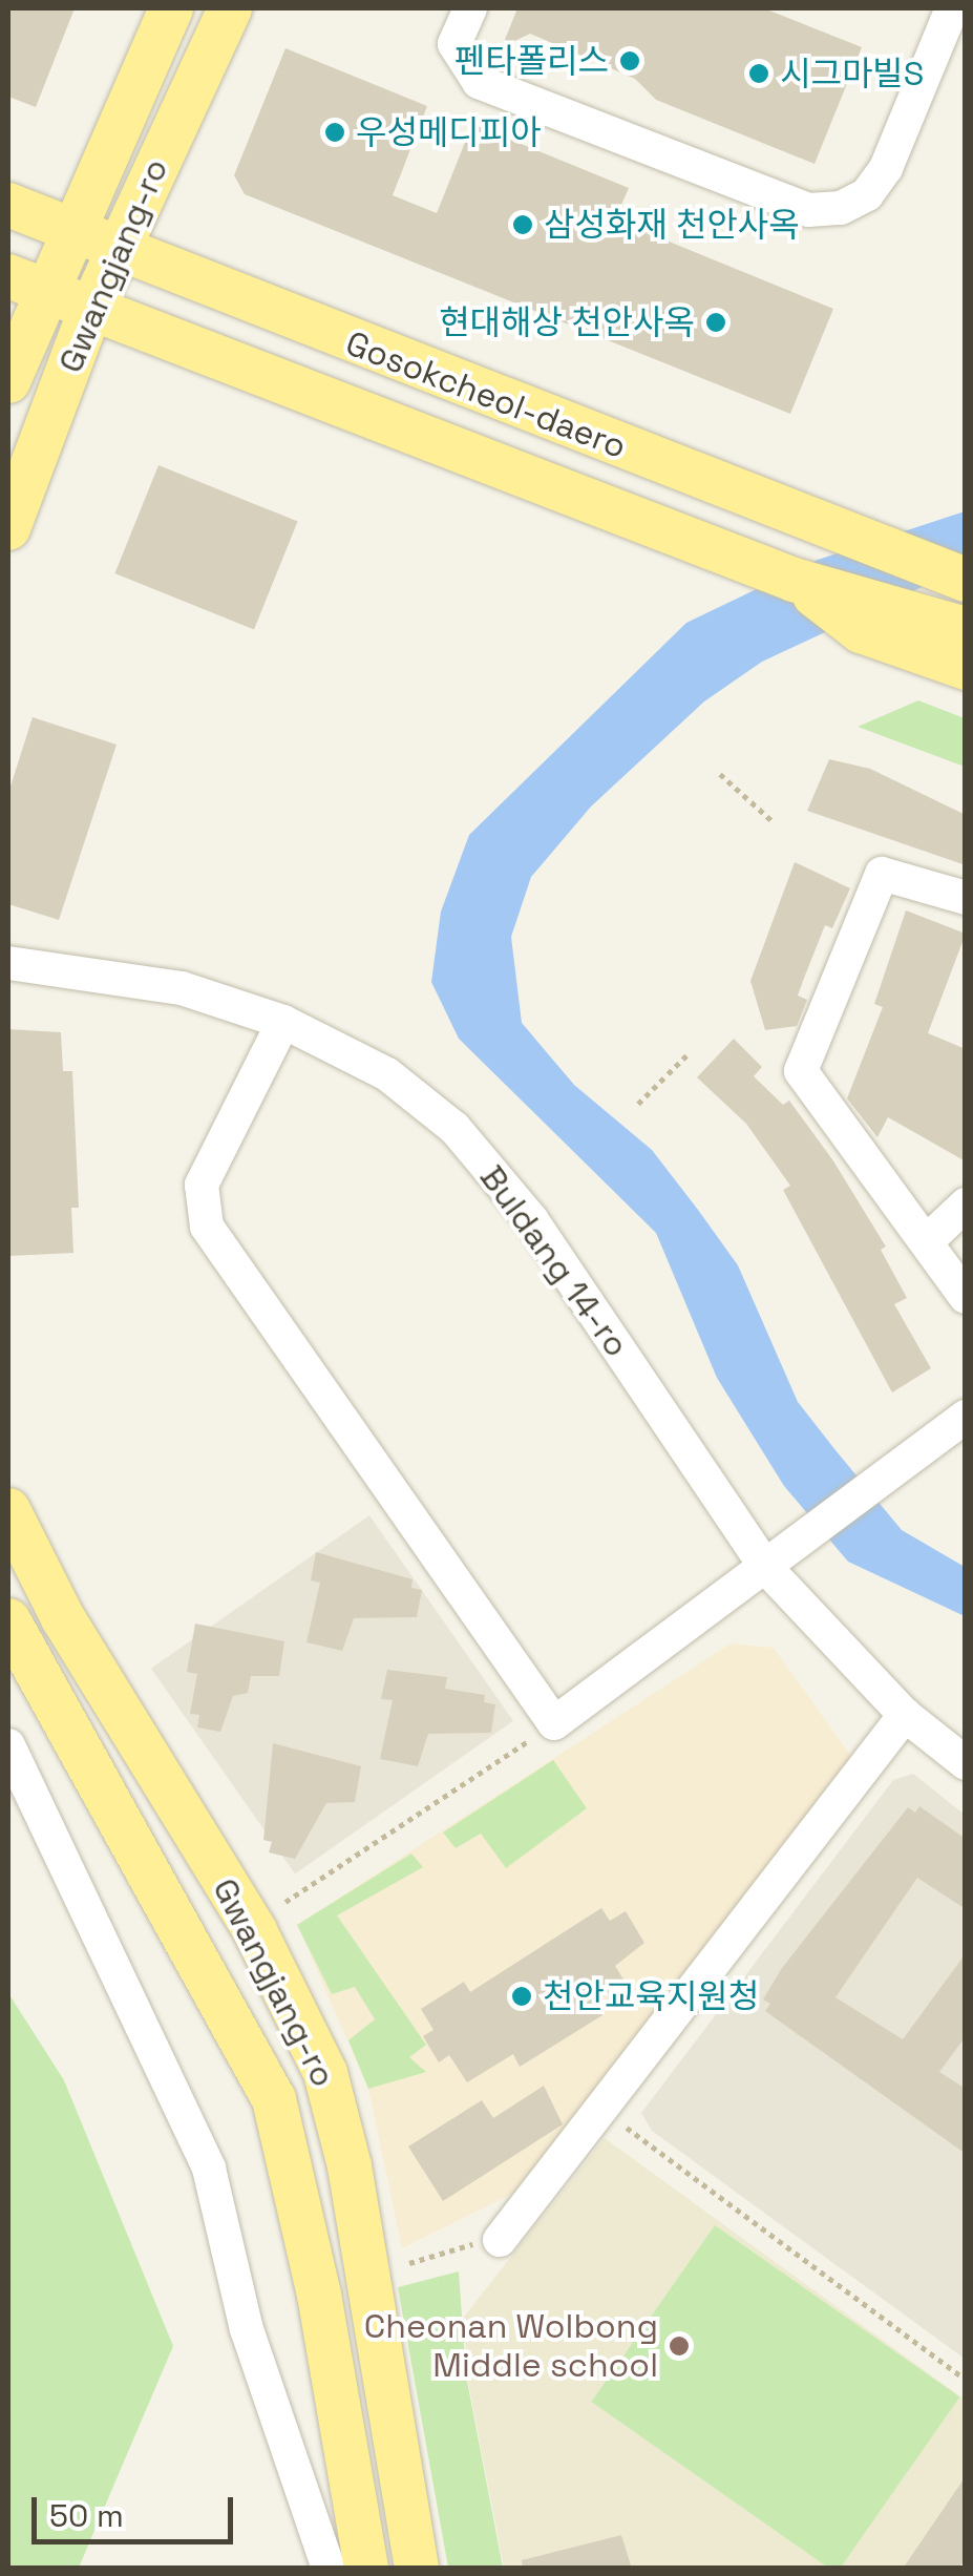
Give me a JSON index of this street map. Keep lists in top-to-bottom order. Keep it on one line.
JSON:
{"streets":{"main road":["Gwangjang-ro","Gosokcheol-daero"],"street":["Buldang 14-ro"]},"crossings":[["Gwangjang-ro","Gosokcheol-daero"]],"places":["펜타폴리스","시그마빌S","우성메디피아","삼성화재 천안사옥","현대해상 천안사옥","천안교육지원청","Cheonan Wolbong Middle school"],"scale_bar":"50 m"}
